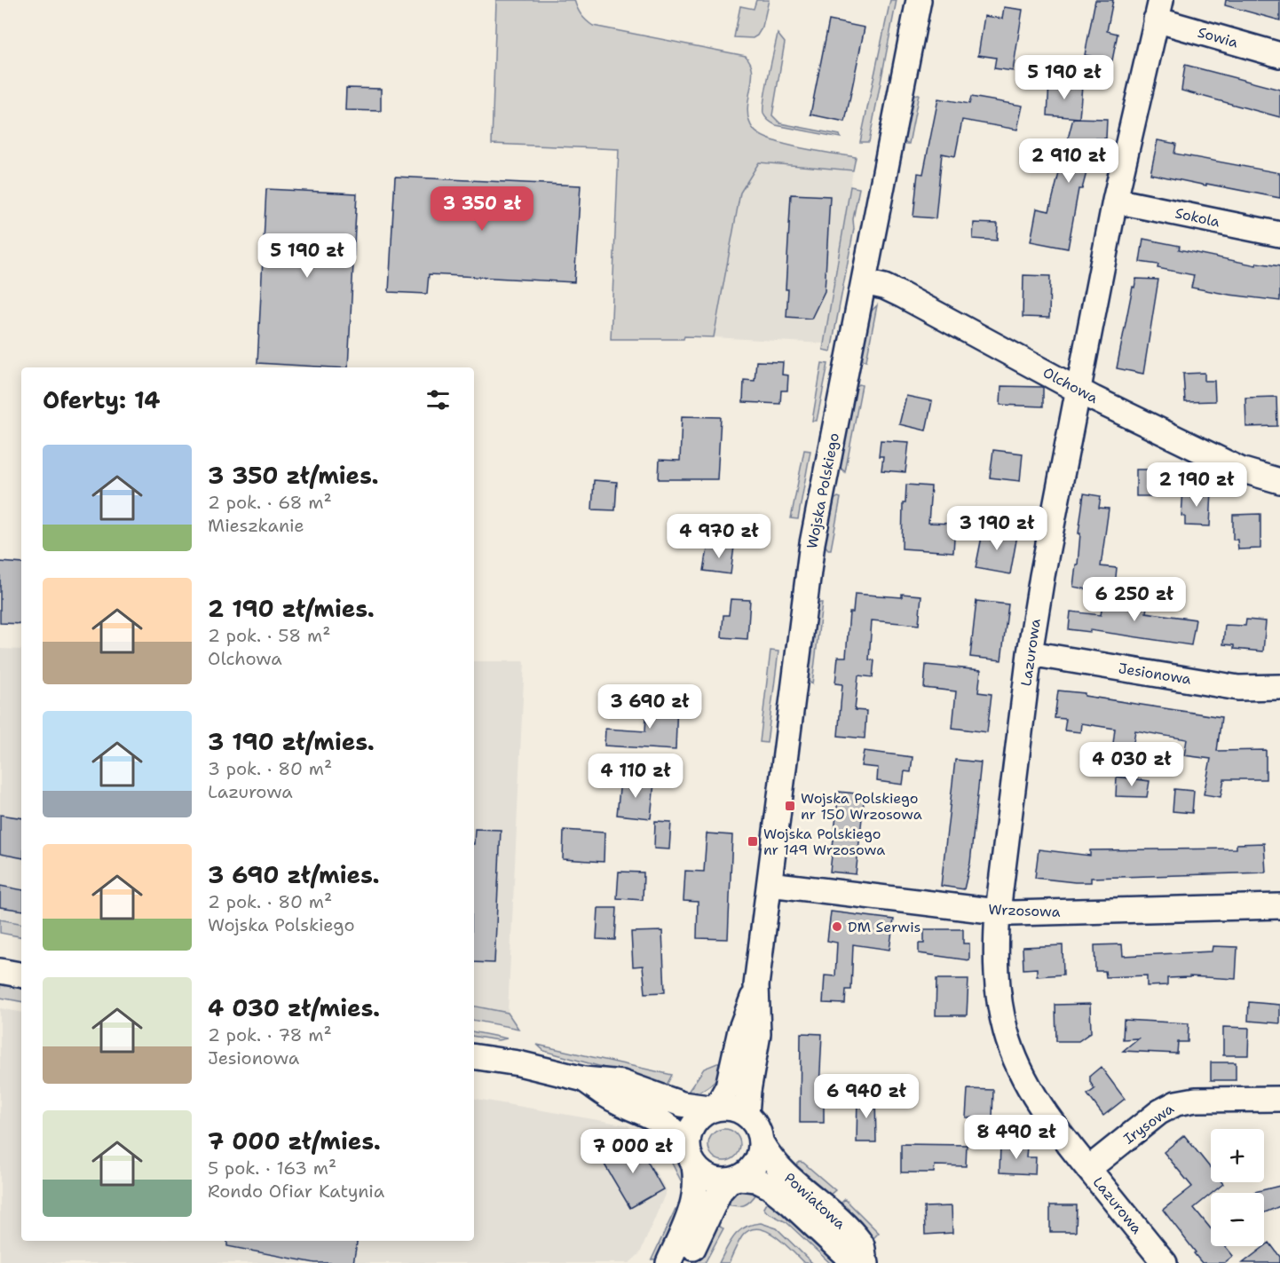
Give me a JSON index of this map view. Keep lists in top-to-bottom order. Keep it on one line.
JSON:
{"streets":{"street":["Sowia","Sokola","Olchowa","Wojska Polskiego","Lazurowa","Jesionowa","Wrzosowa","Irysowa","Powiatowa"]},"crossings":[["Sowia","Lazurowa"],["Sokola","Lazurowa"],["Olchowa","Wojska Polskiego"],["Olchowa","Lazurowa"],["Wojska Polskiego","Wrzosowa"],["Wojska Polskiego","Powiatowa"],["Lazurowa","Jesionowa"],["Lazurowa","Wrzosowa"],["Lazurowa","Irysowa"]],"places":{"transit":["Wojska Polskiego nr 150 Wrzosowa","Wojska Polskiego nr 149 Wrzosowa"],"other":["DM Serwis"]},"page":{"price":["5 190 zł","2 910 zł","3 350 zł","5 190 zł","2 190 zł","3 190 zł","4 970 zł","6 250 zł","3 690 zł","4 030 zł","4 110 zł","6 940 zł","8 490 zł","7 000 zł"],"heading":"Oferty: 14","list":[{"name":"3 350 zł/mies.","note":"2 pok. · 68 m² · Mieszkanie"},{"name":"2 190 zł/mies.","note":"2 pok. · 58 m² · Olchowa"},{"name":"3 190 zł/mies.","note":"3 pok. · 80 m² · Lazurowa"},{"name":"3 690 zł/mies.","note":"2 pok. · 80 m² · Wojska Polskiego"},{"name":"4 030 zł/mies.","note":"2 pok. · 78 m² · Jesionowa"},{"name":"7 000 zł/mies.","note":"5 pok. · 163 m² · Rondo Ofiar Katynia"}],"map_buttons":["+","−"]}}
